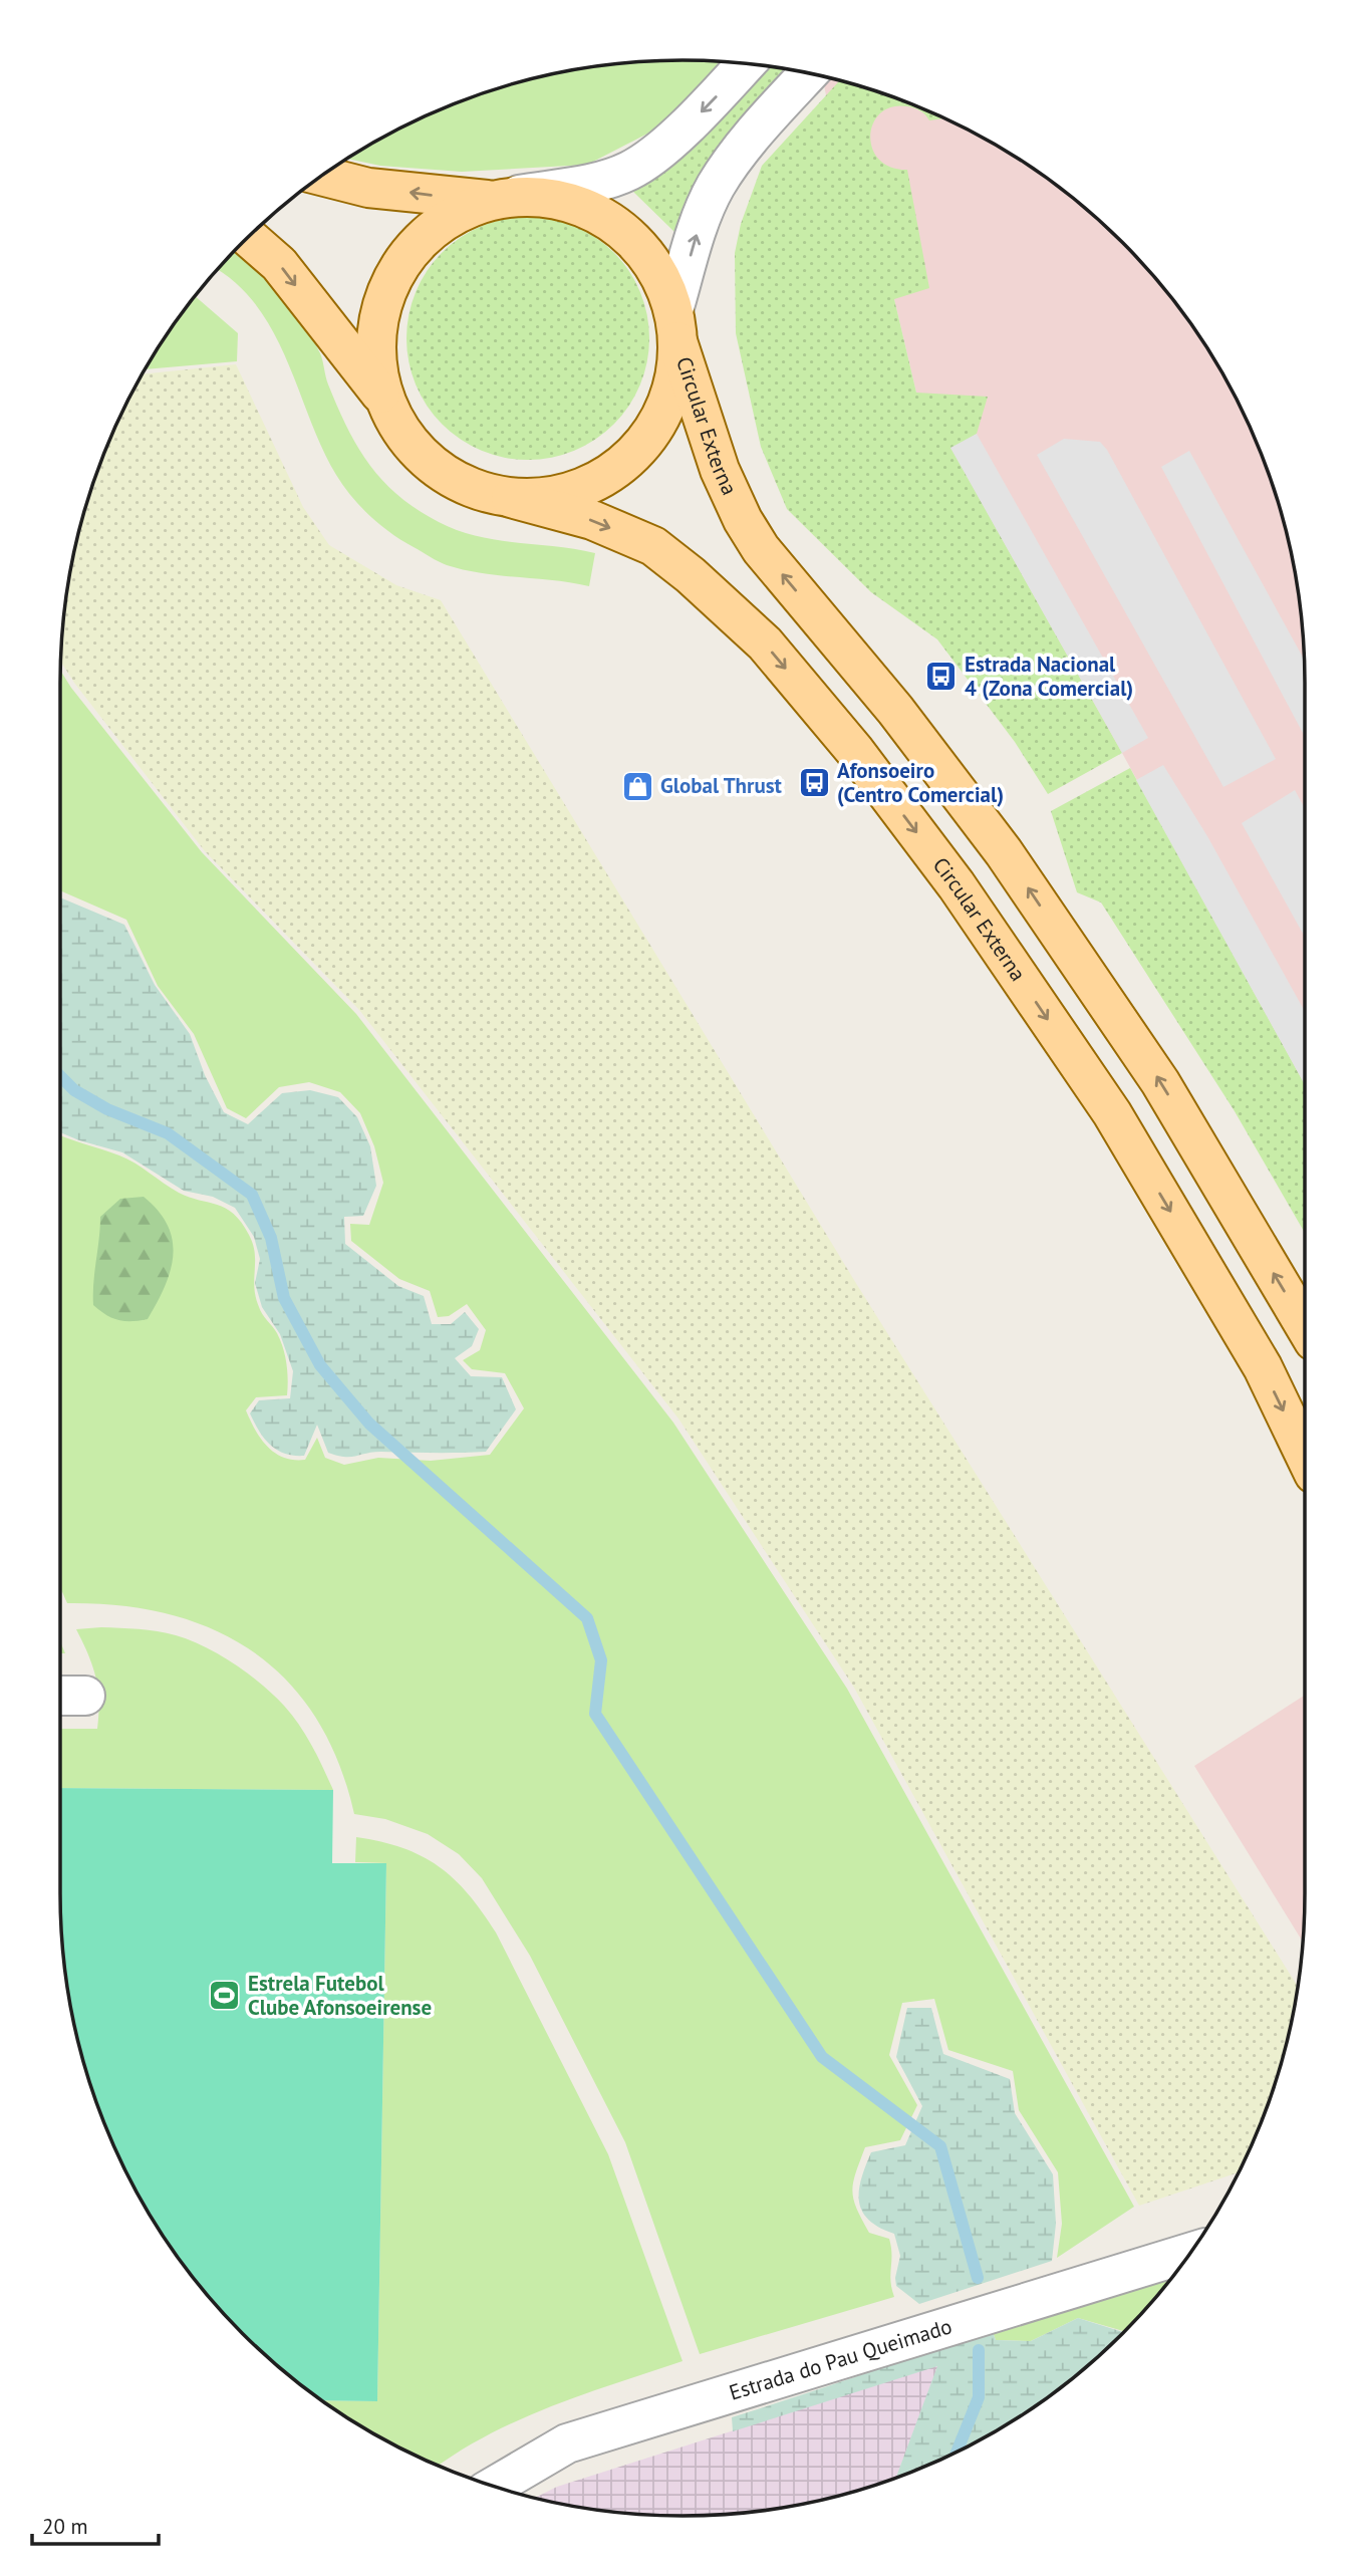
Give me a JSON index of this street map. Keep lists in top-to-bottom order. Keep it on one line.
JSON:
{"streets":{"main road":["Circular Externa"],"street":["Estrada do Pau Queimado"]},"places":{"bus stop":["Estrada Nacional 4 (Zona Comercial)","Afonsoeiro (Centro Comercial)"],"shop":["Global Thrust"],"sports":["Estrela Futebol Clube Afonsoeirense"]},"scale_bar":"20 m"}
